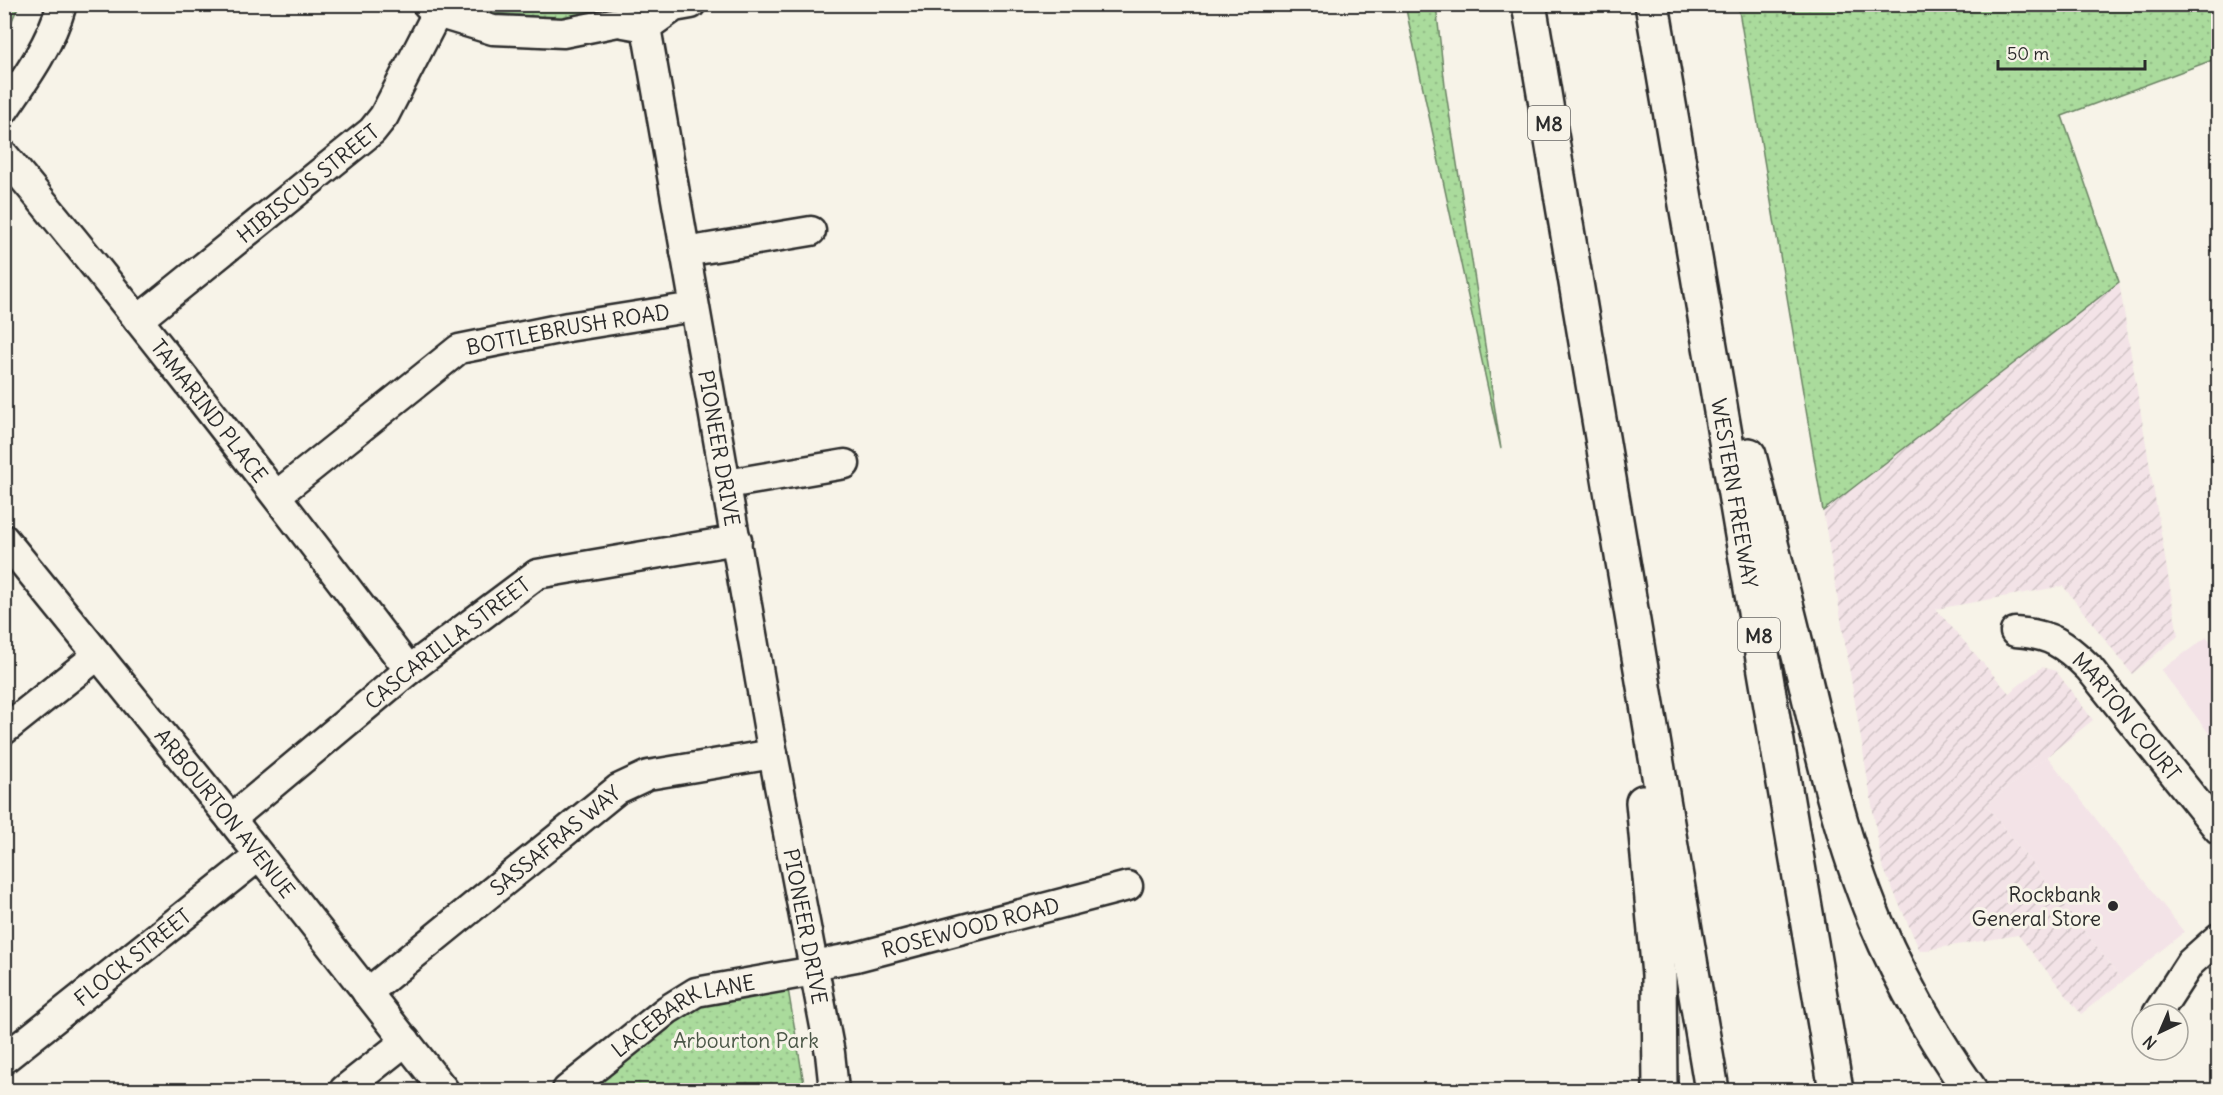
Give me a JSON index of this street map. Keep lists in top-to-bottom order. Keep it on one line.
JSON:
{"streets":{"highway":["M8","WESTERN FREEWAY"],"street":["HIBISCUS STREET","BOTTLEBRUSH ROAD","TAMARIND PLACE","PIONEER DRIVE","CASCARILLA STREET","MARTON COURT","ARBOURTON AVENUE","SASSAFRAS WAY","ROSEWOOD ROAD","FLOCK STREET","LACEBARK LANE"]},"crossings":[["HIBISCUS STREET","TAMARIND PLACE"],["HIBISCUS STREET","PIONEER DRIVE"],["BOTTLEBRUSH ROAD","TAMARIND PLACE"],["BOTTLEBRUSH ROAD","PIONEER DRIVE"],["TAMARIND PLACE","CASCARILLA STREET"],["PIONEER DRIVE","CASCARILLA STREET"],["PIONEER DRIVE","SASSAFRAS WAY"],["PIONEER DRIVE","ROSEWOOD ROAD"],["PIONEER DRIVE","LACEBARK LANE"],["CASCARILLA STREET","ARBOURTON AVENUE"],["ARBOURTON AVENUE","SASSAFRAS WAY"],["ARBOURTON AVENUE","FLOCK STREET"],["ROSEWOOD ROAD","LACEBARK LANE"]],"parks":["Arbourton Park"],"places":["Rockbank General Store"],"scale_bar":"50 m","north":"bottom left"}
